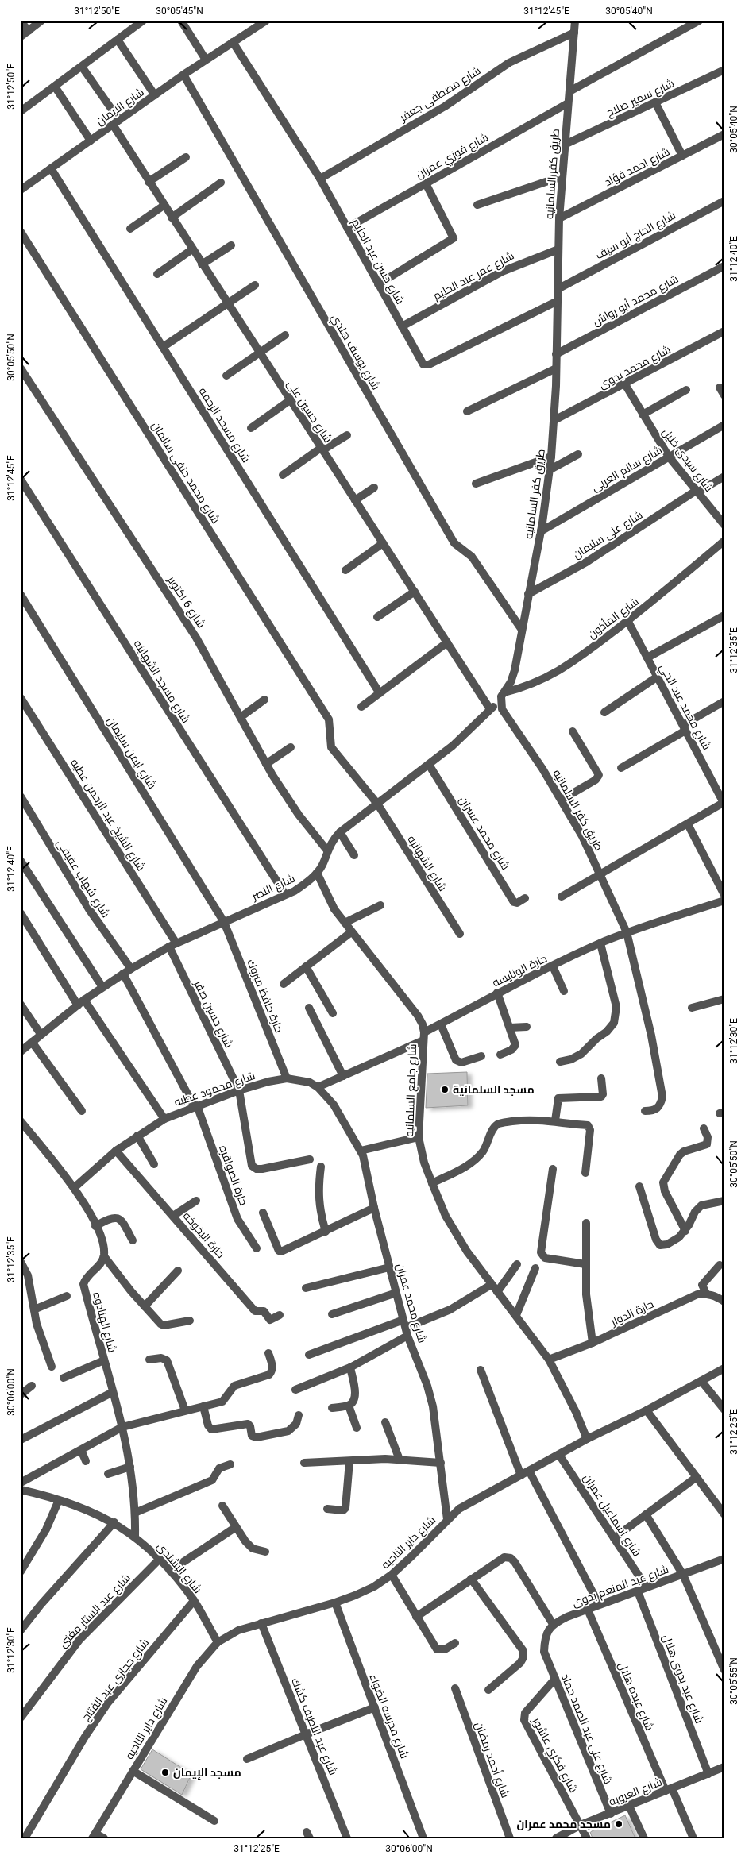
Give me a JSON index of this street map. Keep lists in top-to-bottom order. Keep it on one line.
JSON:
{"streets":{"street":["شارع مصطفى جعفر","شارع سمير صلاح","شارع الايمان","شارع فوزي عمران","شارع احمد فؤاد","طريق كفر السلمانيه","شارع الحاج أبو سيف","شارع حسن عبد الحليم","شارع عمر عبد الحليم","شارع محمد أبو رواش","شارع يوسف هندي","شارع محمد بدوى","شارع حسين على","شارع مسجد الرحمه","شارع سيدى خليل","شارع سالم العربى","شارع محمد حنفى سالمان","شارع على سليمان","شارع 6 اكتوبر","شارع المأذون","شارع مسجد الشهاينه","شارع محمد عبد الحي","شارع ايمن سليمان","شارع الشيخ عبد الرحمن عطيه","شارع محمد عسران","شارع الشهانيه","شارع شهاب عفيفى","شارع النصر","حارة الونايسه","حارة حافظ مبروك","شارع حسين صقر","شارع محمود عطيه","شارع جامع السلمانيه","حارة الصواقره","حارة البخوخه","شارع محمد عمران","حارة الدوار","شارع الهنادوه","شارع اسماعيل عمران","شارع داير الناحيه","شارع البشندى","شارع عبد المنعم بدوى","شارع عبد الستار مغنى","شارع عيد بدوى هلال","شارع حجازى عبد الفتاح","شارع عبده هلال","شارع مدرسه الضواء","شارع عبد اللطيف كشك","شارع على عبد الصمد حماد","شارع فكري عاشور","شارع أحمد رمضان","شارع العروبه"]},"crossings":[["شارع مصطفى جعفر","طريق كفر السلمانيه"],["شارع مصطفى جعفر","شارع حسن عبد الحليم"],["شارع سمير صلاح","طريق كفر السلمانيه"],["شارع الايمان","شارع حسن عبد الحليم"],["شارع الايمان","شارع يوسف هندي"],["شارع الايمان","شارع حسين على"],["شارع الايمان","شارع مسجد الرحمه"],["شارع فوزي عمران","طريق كفر السلمانيه"],["شارع فوزي عمران","شارع حسن عبد الحليم"],["شارع احمد فؤاد","طريق كفر السلمانيه"],["طريق كفر السلمانيه","شارع الحاج أبو سيف"],["طريق كفر السلمانيه","شارع حسن عبد الحليم"],["طريق كفر السلمانيه","شارع عمر عبد الحليم"],["طريق كفر السلمانيه","شارع محمد أبو رواش"],["طريق كفر السلمانيه","شارع يوسف هندي"],["طريق كفر السلمانيه","شارع محمد بدوى"],["طريق كفر السلمانيه","شارع سالم العربى"],["طريق كفر السلمانيه","شارع على سليمان"],["طريق كفر السلمانيه","شارع المأذون"],["طريق كفر السلمانيه","شارع النصر"],["طريق كفر السلمانيه","حارة الونايسه"],["شارع حسن عبد الحليم","شارع عمر عبد الحليم"],["شارع محمد بدوى","شارع سيدى خليل"],["شارع حسين على","شارع النصر"],["شارع سيدى خليل","شارع سالم العربى"],["شارع سيدى خليل","شارع على سليمان"],["شارع محمد حنفى سالمان","شارع الشهانيه"],["شارع 6 اكتوبر","شارع النصر"],["شارع المأذون","شارع محمد عبد الحي"],["شارع مسجد الشهاينه","شارع النصر"],["شارع ايمن سليمان","شارع النصر"],["شارع ايمن سليمان","حارة حافظ مبروك"],["شارع الشيخ عبد الرحمن عطيه","شارع النصر"],["شارع الشيخ عبد الرحمن عطيه","شارع حسين صقر"],["شارع محمد عسران","شارع النصر"],["شارع الشهانيه","شارع النصر"],["شارع شهاب عفيفى","شارع النصر"],["شارع النصر","حارة حافظ مبروك"],["شارع النصر","شارع حسين صقر"],["شارع النصر","شارع جامع السلمانيه"],["شارع النصر","حارة الصواقره"],["حارة الونايسه","شارع محمود عطيه"],["حارة الونايسه","شارع جامع السلمانيه"],["حارة حافظ مبروك","شارع محمود عطيه"],["شارع حسين صقر","شارع محمود عطيه"],["شارع محمود عطيه","حارة الصواقره"],["شارع محمود عطيه","حارة البخوخه"],["شارع محمود عطيه","شارع محمد عمران"],["شارع جامع السلمانيه","حارة الدوار"],["شارع جامع السلمانيه","شارع داير الناحيه"],["شارع محمد عمران","شارع داير الناحيه"],["شارع الهنادوه","شارع البشندى"],["شارع اسماعيل عمران","شارع داير الناحيه"],["شارع اسماعيل عمران","شارع عبد المنعم بدوى"],["شارع داير الناحيه","شارع البشندى"],["شارع داير الناحيه","شارع مدرسه الضواء"],["شارع داير الناحيه","شارع عبد اللطيف كشك"],["شارع البشندى","شارع عبد الستار مغنى"],["شارع البشندى","شارع حجازى عبد الفتاح"],["شارع عبد المنعم بدوى","شارع عيد بدوى هلال"],["شارع عبد المنعم بدوى","شارع عبده هلال"],["شارع عبد المنعم بدوى","شارع على عبد الصمد حماد"],["شارع عيد بدوى هلال","شارع العروبه"],["شارع عبده هلال","شارع العروبه"],["شارع على عبد الصمد حماد","شارع فكري عاشور"],["شارع على عبد الصمد حماد","شارع العروبه"],["شارع فكري عاشور","شارع العروبه"]],"places":["مسجد السلمانية","مسجد الإيمان","مسجد محمد عمران"],"coordinates":["31°12'50\"E","30°05'45\"N","31°12'45\"E","30°05'40\"N","31°12'40\"E","30°05'50\"N","31°12'35\"E","31°12'30\"E","30°06'00\"N","31°12'25\"E","30°05'55\"N"]}
